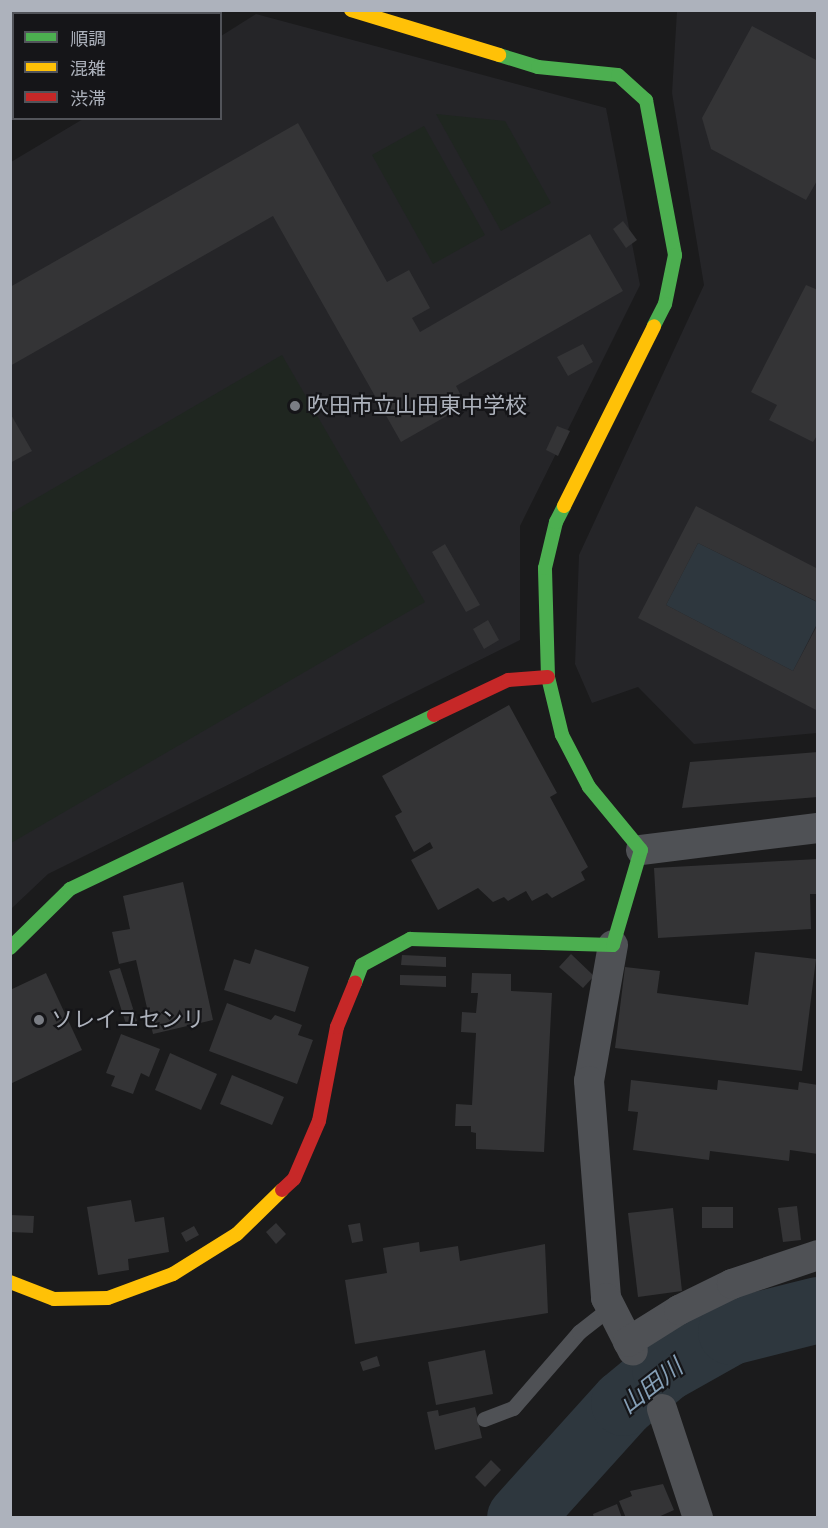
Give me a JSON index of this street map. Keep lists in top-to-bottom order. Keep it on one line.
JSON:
{"water":["山田川"],"places":["吹田市立山田東中学校","ソレイユセンリ"],"legend":["順調","混雑","渋滞"]}
